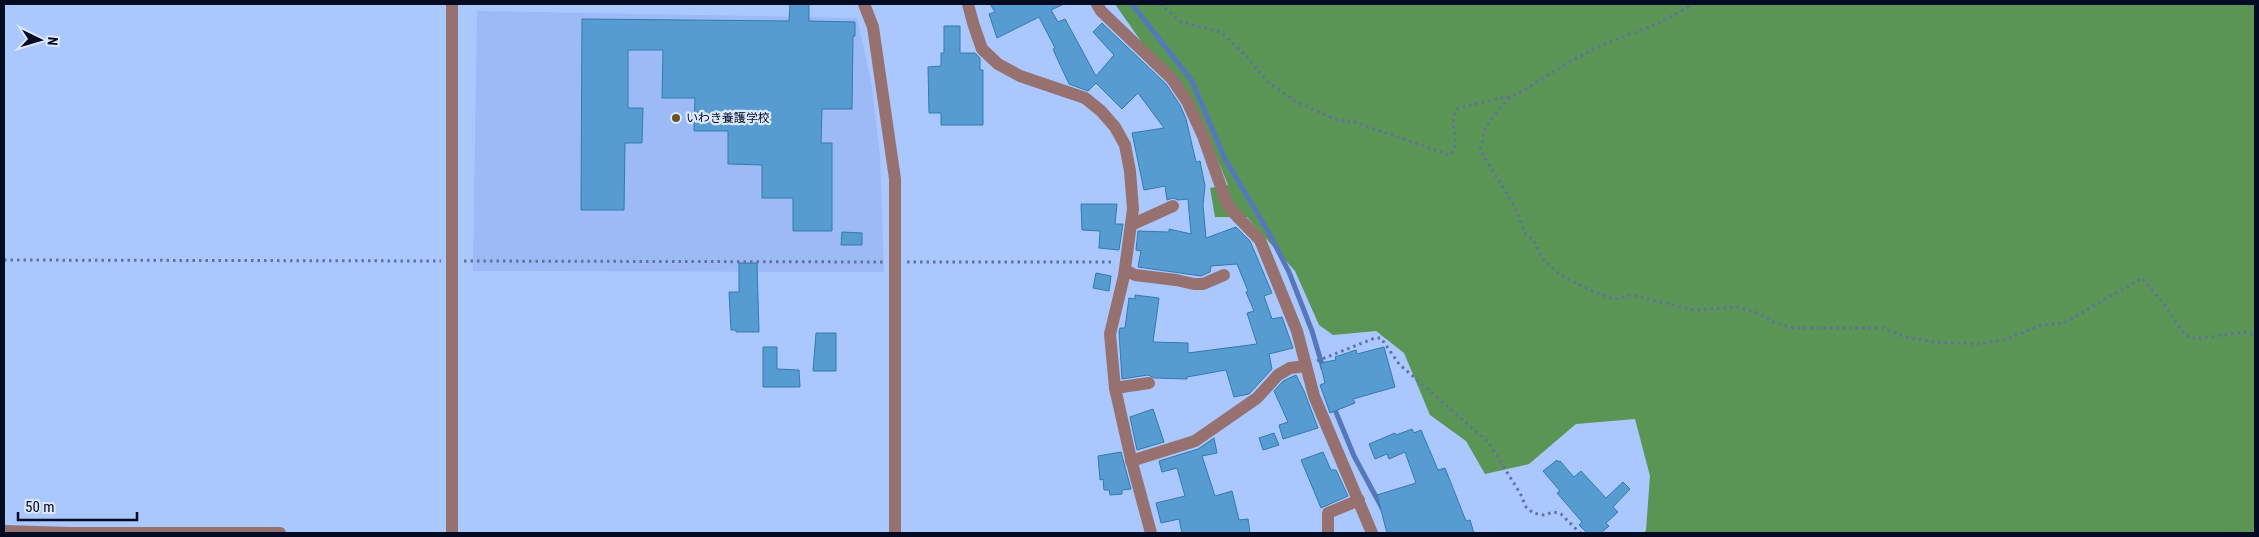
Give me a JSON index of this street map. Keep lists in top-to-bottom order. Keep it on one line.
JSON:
{"places":["いわき養護学校"],"scale_bar":"50 m","north":"right"}
